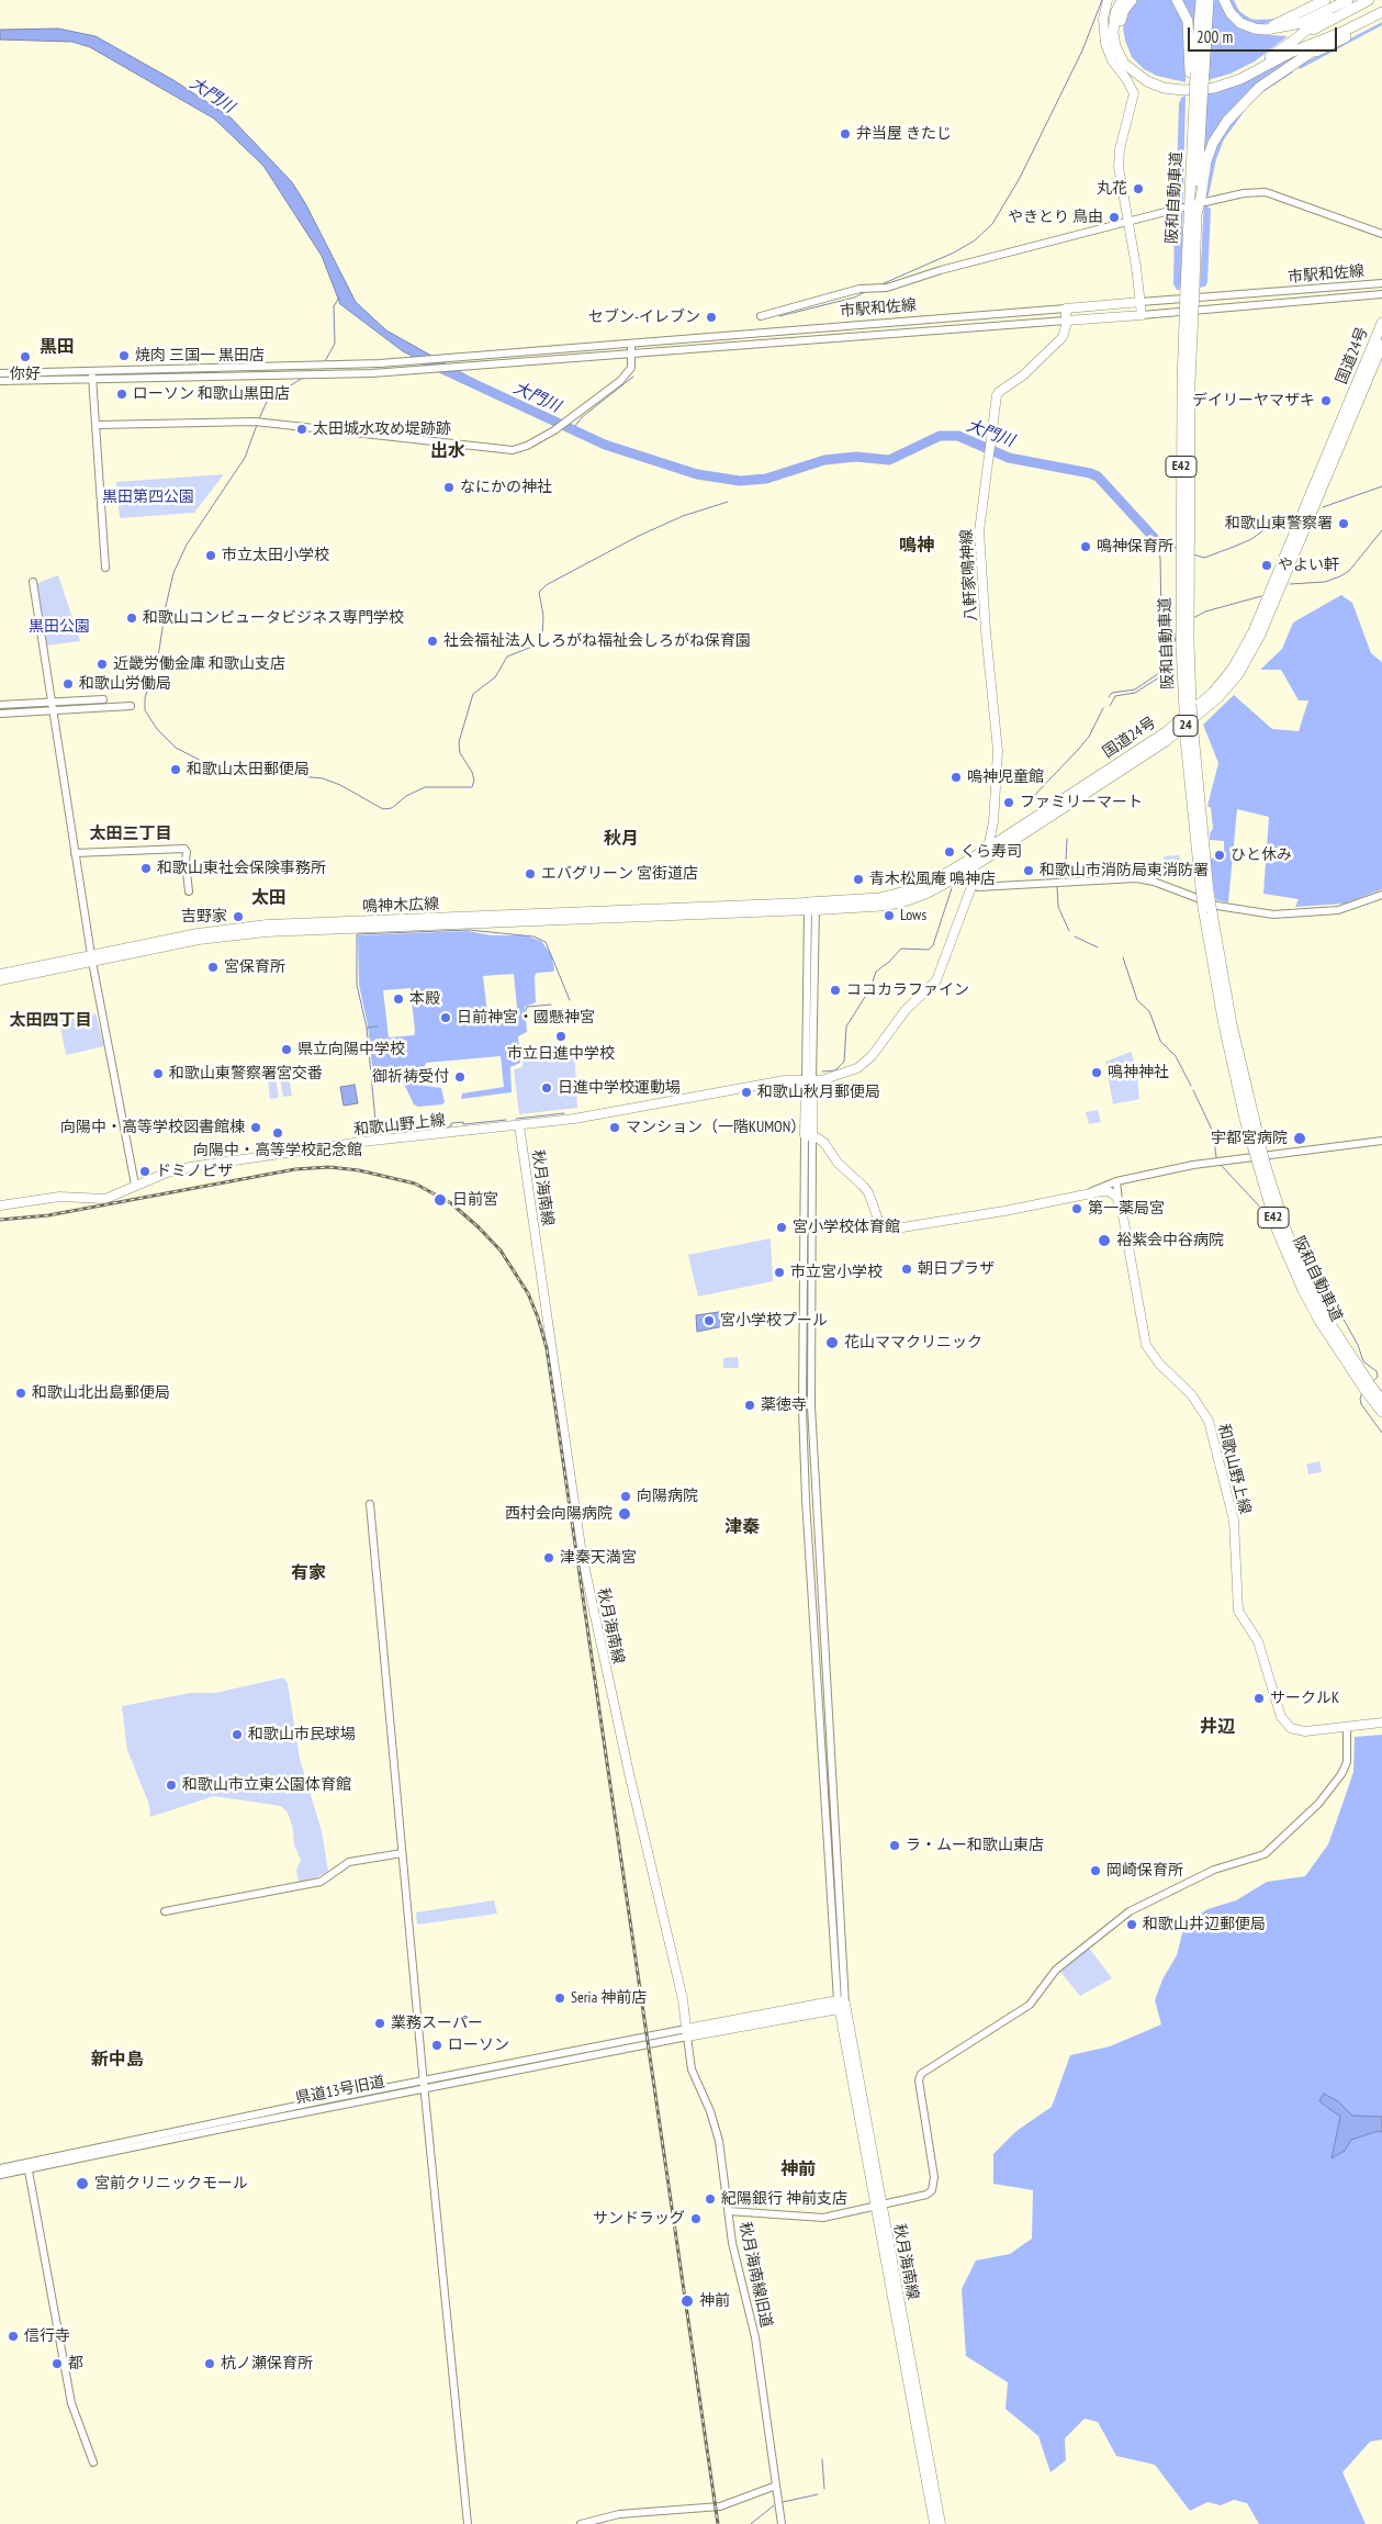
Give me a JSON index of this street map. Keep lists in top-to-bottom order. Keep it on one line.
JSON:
{"streets":{"highway":["阪和自動車道","国道24号","E42","24"],"main road":["八軒家鳴神線","鳴神木広線","和歌山野上線","秋月海南線"],"street":["市駅和佐線","県道13号旧道","秋月海南線旧道"]},"crossings":[["市駅和佐線","八軒家鳴神線"],["国道24号","八軒家鳴神線"],["国道24号","鳴神木広線"],["和歌山野上線","秋月海南線"],["秋月海南線","県道13号旧道"],["秋月海南線","秋月海南線旧道"],["県道13号旧道","秋月海南線旧道"]],"districts":["黒田","出水","鳴神","太田三丁目","秋月","太田","太田四丁目","津秦","有家","井辺","新中島","神前"],"water":["大門川"],"parks":["黒田第四公園","黒田公園"],"places":["弁当屋 きたじ","丸花","やきとり 鳥由","セブン-イレブン","焼肉 三国一 黒田店","你好","ローソン 和歌山黒田店","デイリーヤマザキ","太田城水攻め堤跡跡","なにかの神社","和歌山東警察署","鳴神保育所","市立太田小学校","やよい軒","和歌山コンピュータビジネス専門学校","社会福祉法人しろがね福祉会しろがね保育園","近畿労働金庫 和歌山支店","和歌山労働局","和歌山太田郵便局","嗚神児童館","ファミリーマート","くら寿司","ひと休み","和歌山東社会保険事務所","和歌山市消防局東消防署","エバグリーン 宮街道店","青木松風庵 鳴神店","Lows","吉野家","宮保育所","ココカラファイン","本殿","日前神宮・國懸神宮","市立日進中学校","県立向陽中学校","鳴神神社","和歌山東警察署宮交番","御祈祷受付","日進中学校運動場","和歌山秋月郵便局","向陽中・高等学校図書館棟","マンション（一階KUMON）","向陽中・高等学校記念館","宇都宮病院","ドミノピザ","日前宮","第一薬局宮","宮小学校体育館","裕紫会中谷病院","朝日プラザ","市立宮小学校","宮小学校プール","花山ママクリニック","和歌山北出島郵便局","薬徳寺","向陽病院","西村会向陽病院","津秦天満宮","サークルK","和歌山市民球場","和歌山市立東公園体育館","ラ・ムー和歌山東店","岡崎保育所","和歌山井辺郵便局","Seria 神前店","業務スーパー","ローソン","宮前クリニックモール","紀陽銀行 神前支店","サンドラッグ","神前","信行寺","都","杭ノ瀬保育所"],"scale_bar":"200 m"}
